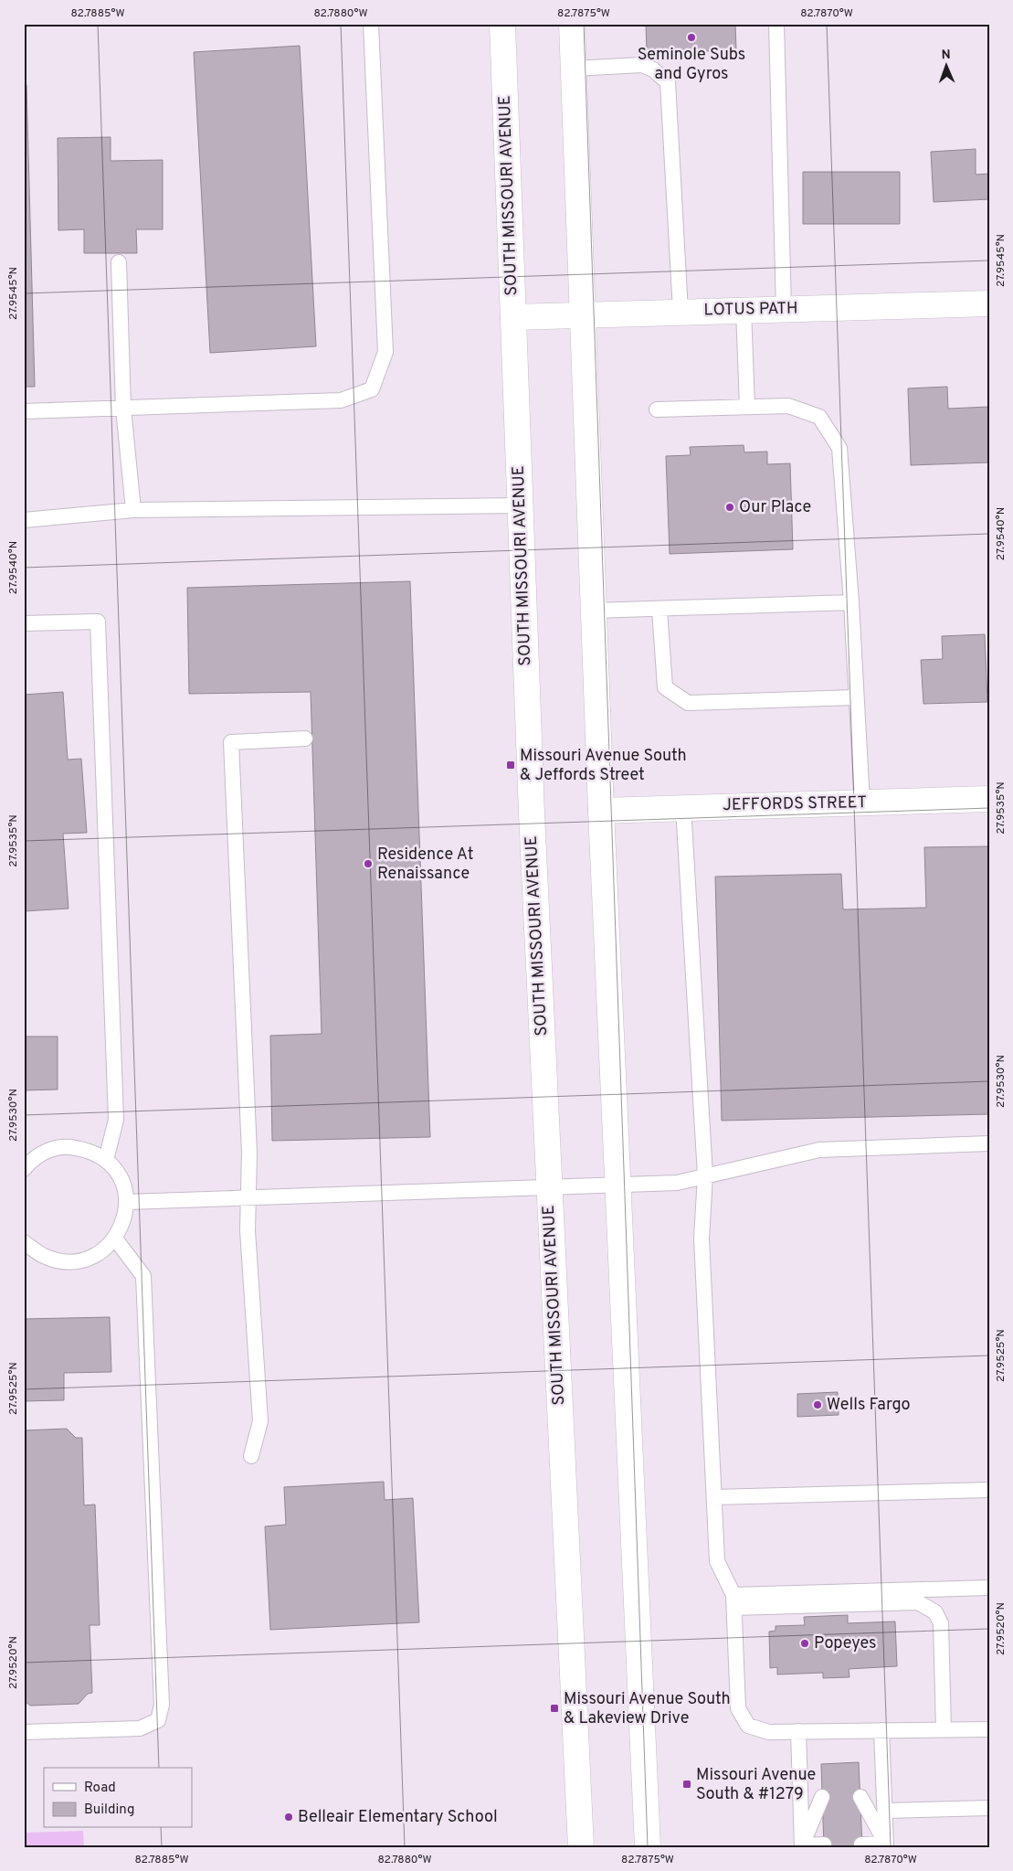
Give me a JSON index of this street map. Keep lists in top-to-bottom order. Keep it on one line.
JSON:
{"streets":{"main road":["SOUTH MISSOURI AVENUE","LOTUS PATH","JEFFORDS STREET"]},"crossings":[["SOUTH MISSOURI AVENUE","LOTUS PATH"]],"places":{"other":["Seminole Subs and Gyros","Our Place","Residence At Renaissance","Wells Fargo","Popeyes","Belleair Elementary School"],"transit":["Missouri Avenue South & Jeffords Street","Missouri Avenue South & Lakeview Drive","Missouri Avenue South & #1279"]},"legend":["Road","Building"],"north":"top","coordinates":["82.7885°W","82.7880°W","82.7875°W","82.7870°W","27.9545°N","27.9540°N","27.9535°N","27.9530°N","27.9525°N","27.9520°N"]}
